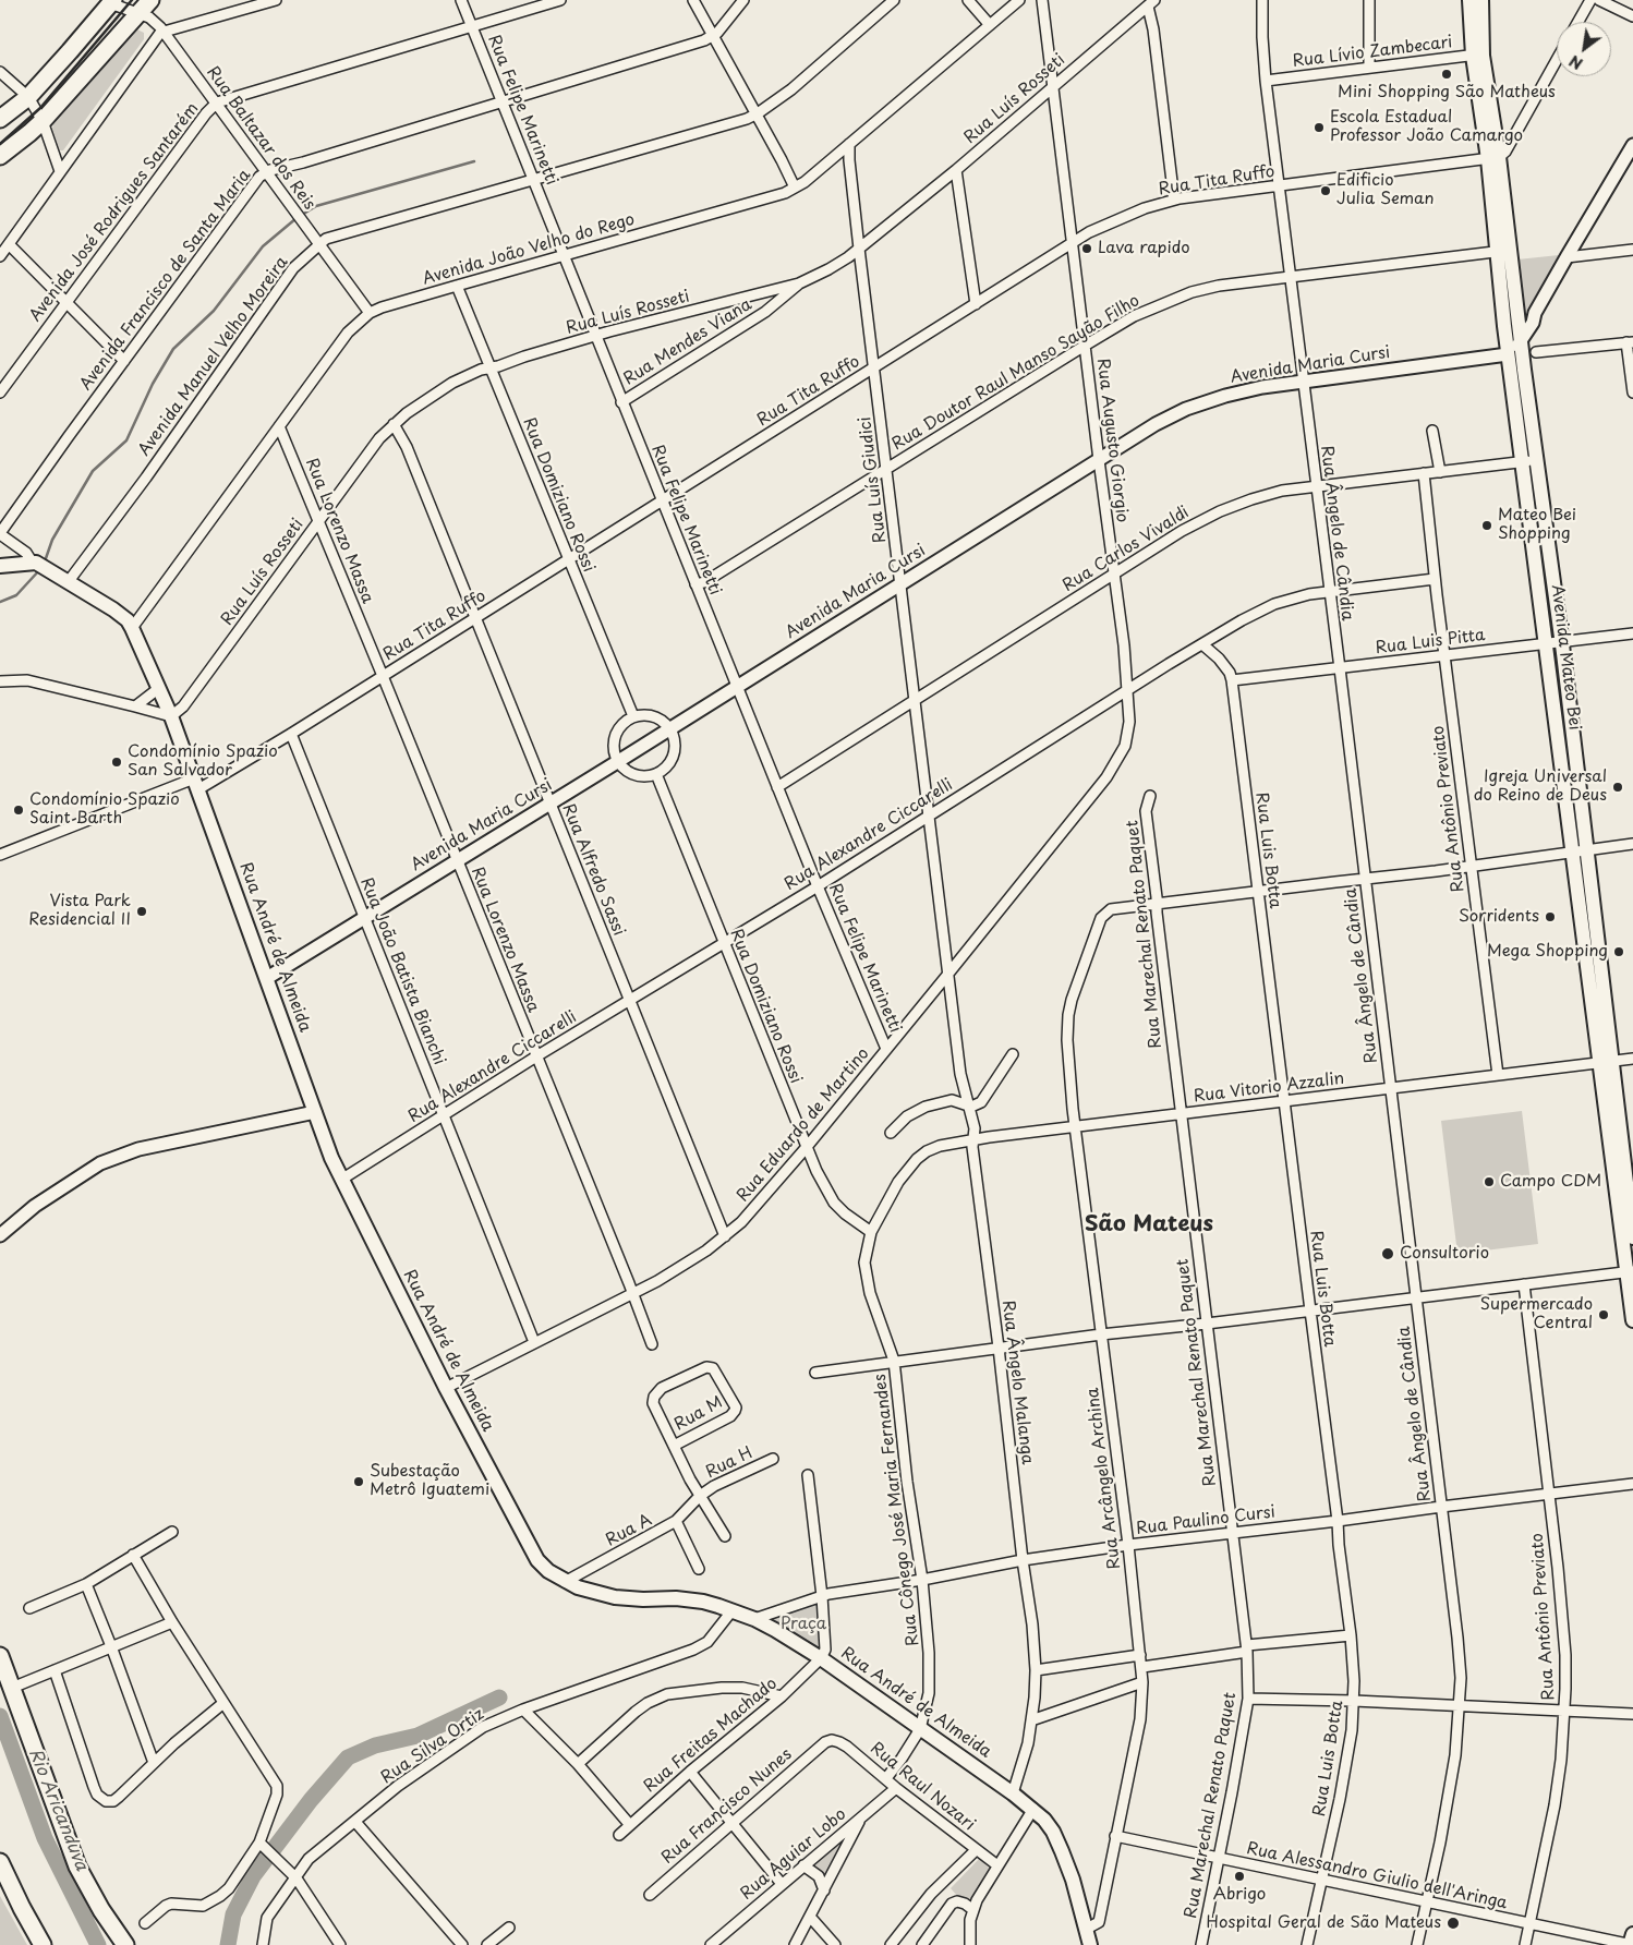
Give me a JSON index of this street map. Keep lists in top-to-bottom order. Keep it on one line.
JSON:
{"streets":{"main road":["Avenida Mateo Bei","Rua André de Almeida"],"street":["Rua Lívio Zambecari","Rua Luís Rosseti","Rua Felipe Marinetti","Rua Baltazar dos Reis","Rua Tita Ruffo","Avenida José Rodrigues Santarém","Avenida João Velho do Rego","Avenida Francisco de Santa Maria","Rua Mendes Viana","Avenida Manuel Velho Moreira","Avenida Maria Cursi","Rua Doutor Raul Manso Sayão Filho","Rua Augusto Giorgio","Rua Luís Giudici","Rua Domiziano Rossi","Rua Lorenzo Massa","Rua Ângelo de Cândia","Rua Carlos Vivaldi","Rua Luis Pitta","Rua Antônio Previato","Rua Alexandre Ciccarelli","Rua Luis Botta","Rua Alfredo Sassi","Rua Marechal Renato Paquet","Rua João Batista Bianchi","Rua Vitorio Azzalin","Rua Eduardo de Martino","Rua Ângelo Malanga","Rua M","Rua H","Rua Arcângelo Archina","Rua Cônego José Maria Fernandes","Rua Paulino Cursi","Rua A","Rua Freitas Machado","Rua Silva Ortiz","Rua Raul Nozari","Rua Francisco Nunes","Rua Aguiar Lobo","Rua Alessandro Giulio dell'Aringa"]},"crossings":[["Rua Lívio Zambecari","Rua Ângelo de Cândia"],["Rua Lívio Zambecari","Avenida Mateo Bei"],["Rua Luís Rosseti","Rua Felipe Marinetti"],["Rua Luís Rosseti","Rua Mendes Viana"],["Rua Luís Rosseti","Rua Augusto Giorgio"],["Rua Luís Rosseti","Rua Luís Giudici"],["Rua Luís Rosseti","Rua Domiziano Rossi"],["Rua Luís Rosseti","Rua Lorenzo Massa"],["Rua Luís Rosseti","Rua Alfredo Sassi"],["Rua Luís Rosseti","Rua André de Almeida"],["Rua Felipe Marinetti","Rua Tita Ruffo"],["Rua Felipe Marinetti","Avenida José Rodrigues Santarém"],["Rua Felipe Marinetti","Avenida João Velho do Rego"],["Rua Felipe Marinetti","Avenida Francisco de Santa Maria"],["Rua Felipe Marinetti","Rua Mendes Viana"],["Rua Felipe Marinetti","Avenida Manuel Velho Moreira"],["Rua Felipe Marinetti","Avenida Maria Cursi"],["Rua Felipe Marinetti","Rua Doutor Raul Manso Sayão Filho"],["Rua Felipe Marinetti","Rua Carlos Vivaldi"],["Rua Felipe Marinetti","Rua Alexandre Ciccarelli"],["Rua Felipe Marinetti","Rua Eduardo de Martino"],["Rua Baltazar dos Reis","Avenida José Rodrigues Santarém"],["Rua Baltazar dos Reis","Avenida João Velho do Rego"],["Rua Baltazar dos Reis","Avenida Francisco de Santa Maria"],["Rua Baltazar dos Reis","Avenida Manuel Velho Moreira"],["Rua Tita Ruffo","Rua Augusto Giorgio"],["Rua Tita Ruffo","Rua Luís Giudici"],["Rua Tita Ruffo","Rua Domiziano Rossi"],["Rua Tita Ruffo","Rua Lorenzo Massa"],["Rua Tita Ruffo","Rua Ângelo de Cândia"],["Rua Tita Ruffo","Avenida Mateo Bei"],["Rua Tita Ruffo","Rua Alfredo Sassi"],["Rua Tita Ruffo","Rua André de Almeida"],["Rua Tita Ruffo","Rua João Batista Bianchi"],["Avenida João Velho do Rego","Rua Luís Giudici"],["Avenida João Velho do Rego","Rua Domiziano Rossi"],["Avenida João Velho do Rego","Rua Lorenzo Massa"],["Avenida João Velho do Rego","Rua André de Almeida"],["Avenida Manuel Velho Moreira","Rua André de Almeida"],["Avenida Maria Cursi","Rua Augusto Giorgio"],["Avenida Maria Cursi","Rua Luís Giudici"],["Avenida Maria Cursi","Rua Lorenzo Massa"],["Avenida Maria Cursi","Rua Ângelo de Cândia"],["Avenida Maria Cursi","Avenida Mateo Bei"],["Avenida Maria Cursi","Rua Alfredo Sassi"],["Avenida Maria Cursi","Rua André de Almeida"],["Avenida Maria Cursi","Rua João Batista Bianchi"],["Rua Doutor Raul Manso Sayão Filho","Rua Augusto Giorgio"],["Rua Doutor Raul Manso Sayão Filho","Rua Luís Giudici"],["Rua Doutor Raul Manso Sayão Filho","Rua Ângelo de Cândia"],["Rua Doutor Raul Manso Sayão Filho","Avenida Mateo Bei"],["Rua Augusto Giorgio","Rua Carlos Vivaldi"],["Rua Augusto Giorgio","Rua Alexandre Ciccarelli"],["Rua Augusto Giorgio","Rua Eduardo de Martino"],["Rua Luís Giudici","Rua Carlos Vivaldi"],["Rua Luís Giudici","Rua Alexandre Ciccarelli"],["Rua Luís Giudici","Rua Eduardo de Martino"],["Rua Luís Giudici","Rua Ângelo Malanga"],["Rua Domiziano Rossi","Rua Alexandre Ciccarelli"],["Rua Domiziano Rossi","Rua Eduardo de Martino"],["Rua Domiziano Rossi","Rua Cônego José Maria Fernandes"],["Rua Lorenzo Massa","Rua Alexandre Ciccarelli"],["Rua Lorenzo Massa","Rua Eduardo de Martino"],["Rua Ângelo de Cândia","Rua Carlos Vivaldi"],["Rua Ângelo de Cândia","Rua Luis Pitta"],["Rua Ângelo de Cândia","Rua Alexandre Ciccarelli"],["Rua Ângelo de Cândia","Rua Vitorio Azzalin"],["Rua Ângelo de Cândia","Rua Paulino Cursi"],["Rua Ângelo de Cândia","Rua Alessandro Giulio dell'Aringa"],["Rua Carlos Vivaldi","Avenida Mateo Bei"],["Rua Carlos Vivaldi","Rua Antônio Previato"],["Rua Luis Pitta","Avenida Mateo Bei"],["Rua Luis Pitta","Rua Antônio Previato"],["Rua Luis Pitta","Rua Luis Botta"],["Avenida Mateo Bei","Rua Vitorio Azzalin"],["Rua Antônio Previato","Rua Alexandre Ciccarelli"],["Rua Antônio Previato","Rua Vitorio Azzalin"],["Rua Antônio Previato","Rua Paulino Cursi"],["Rua Antônio Previato","Rua Alessandro Giulio dell'Aringa"],["Rua Alexandre Ciccarelli","Rua Luis Botta"],["Rua Alexandre Ciccarelli","Rua Alfredo Sassi"],["Rua Alexandre Ciccarelli","Rua André de Almeida"],["Rua Alexandre Ciccarelli","Rua João Batista Bianchi"],["Rua Alexandre Ciccarelli","Rua Eduardo de Martino"],["Rua Luis Botta","Rua Vitorio Azzalin"],["Rua Luis Botta","Rua Paulino Cursi"],["Rua Luis Botta","Rua Alessandro Giulio dell'Aringa"],["Rua Alfredo Sassi","Rua Eduardo de Martino"],["Rua Marechal Renato Paquet","Rua Vitorio Azzalin"],["Rua Marechal Renato Paquet","Rua Arcângelo Archina"],["Rua Marechal Renato Paquet","Rua Paulino Cursi"],["Rua Marechal Renato Paquet","Rua Alessandro Giulio dell'Aringa"],["Rua André de Almeida","Rua Eduardo de Martino"],["Rua André de Almeida","Rua Ângelo Malanga"],["Rua André de Almeida","Rua Arcângelo Archina"],["Rua André de Almeida","Rua Cônego José Maria Fernandes"],["Rua André de Almeida","Rua Paulino Cursi"],["Rua André de Almeida","Rua A"],["Rua André de Almeida","Rua Freitas Machado"],["Rua André de Almeida","Rua Silva Ortiz"],["Rua João Batista Bianchi","Rua Eduardo de Martino"],["Rua Vitorio Azzalin","Rua Ângelo Malanga"],["Rua Vitorio Azzalin","Rua Arcângelo Archina"],["Rua Vitorio Azzalin","Rua Cônego José Maria Fernandes"],["Rua Eduardo de Martino","Rua Ângelo Malanga"],["Rua Ângelo Malanga","Rua Cônego José Maria Fernandes"],["Rua Ângelo Malanga","Rua Paulino Cursi"],["Rua H","Rua A"],["Rua Arcângelo Archina","Rua Paulino Cursi"],["Rua Arcângelo Archina","Rua Alessandro Giulio dell'Aringa"],["Rua Cônego José Maria Fernandes","Rua Paulino Cursi"],["Rua Cônego José Maria Fernandes","Rua Raul Nozari"],["Rua Raul Nozari","Rua Francisco Nunes"],["Rua Raul Nozari","Rua Aguiar Lobo"]],"districts":["São Mateus"],"water":["Rio Aricanduva"],"parks":["Praça"],"places":["Mini Shopping São Matheus","Escola Estadual Professor João Camargo","Edificio Julia Seman","Lava rapido","Mateo Bei Shopping","Condomínio Spazio San Salvador","Igreja Universal do Reino de Deus","Condomínio Spazio Saint Barth","Vista Park Residencial II","Sorridents","Mega Shopping","Campo CDM","Consultorio","Supermercado Central","Subestação Metrô Iguatemi","Abrigo","Hospital Geral de São Mateus"],"north":"bottom left"}
